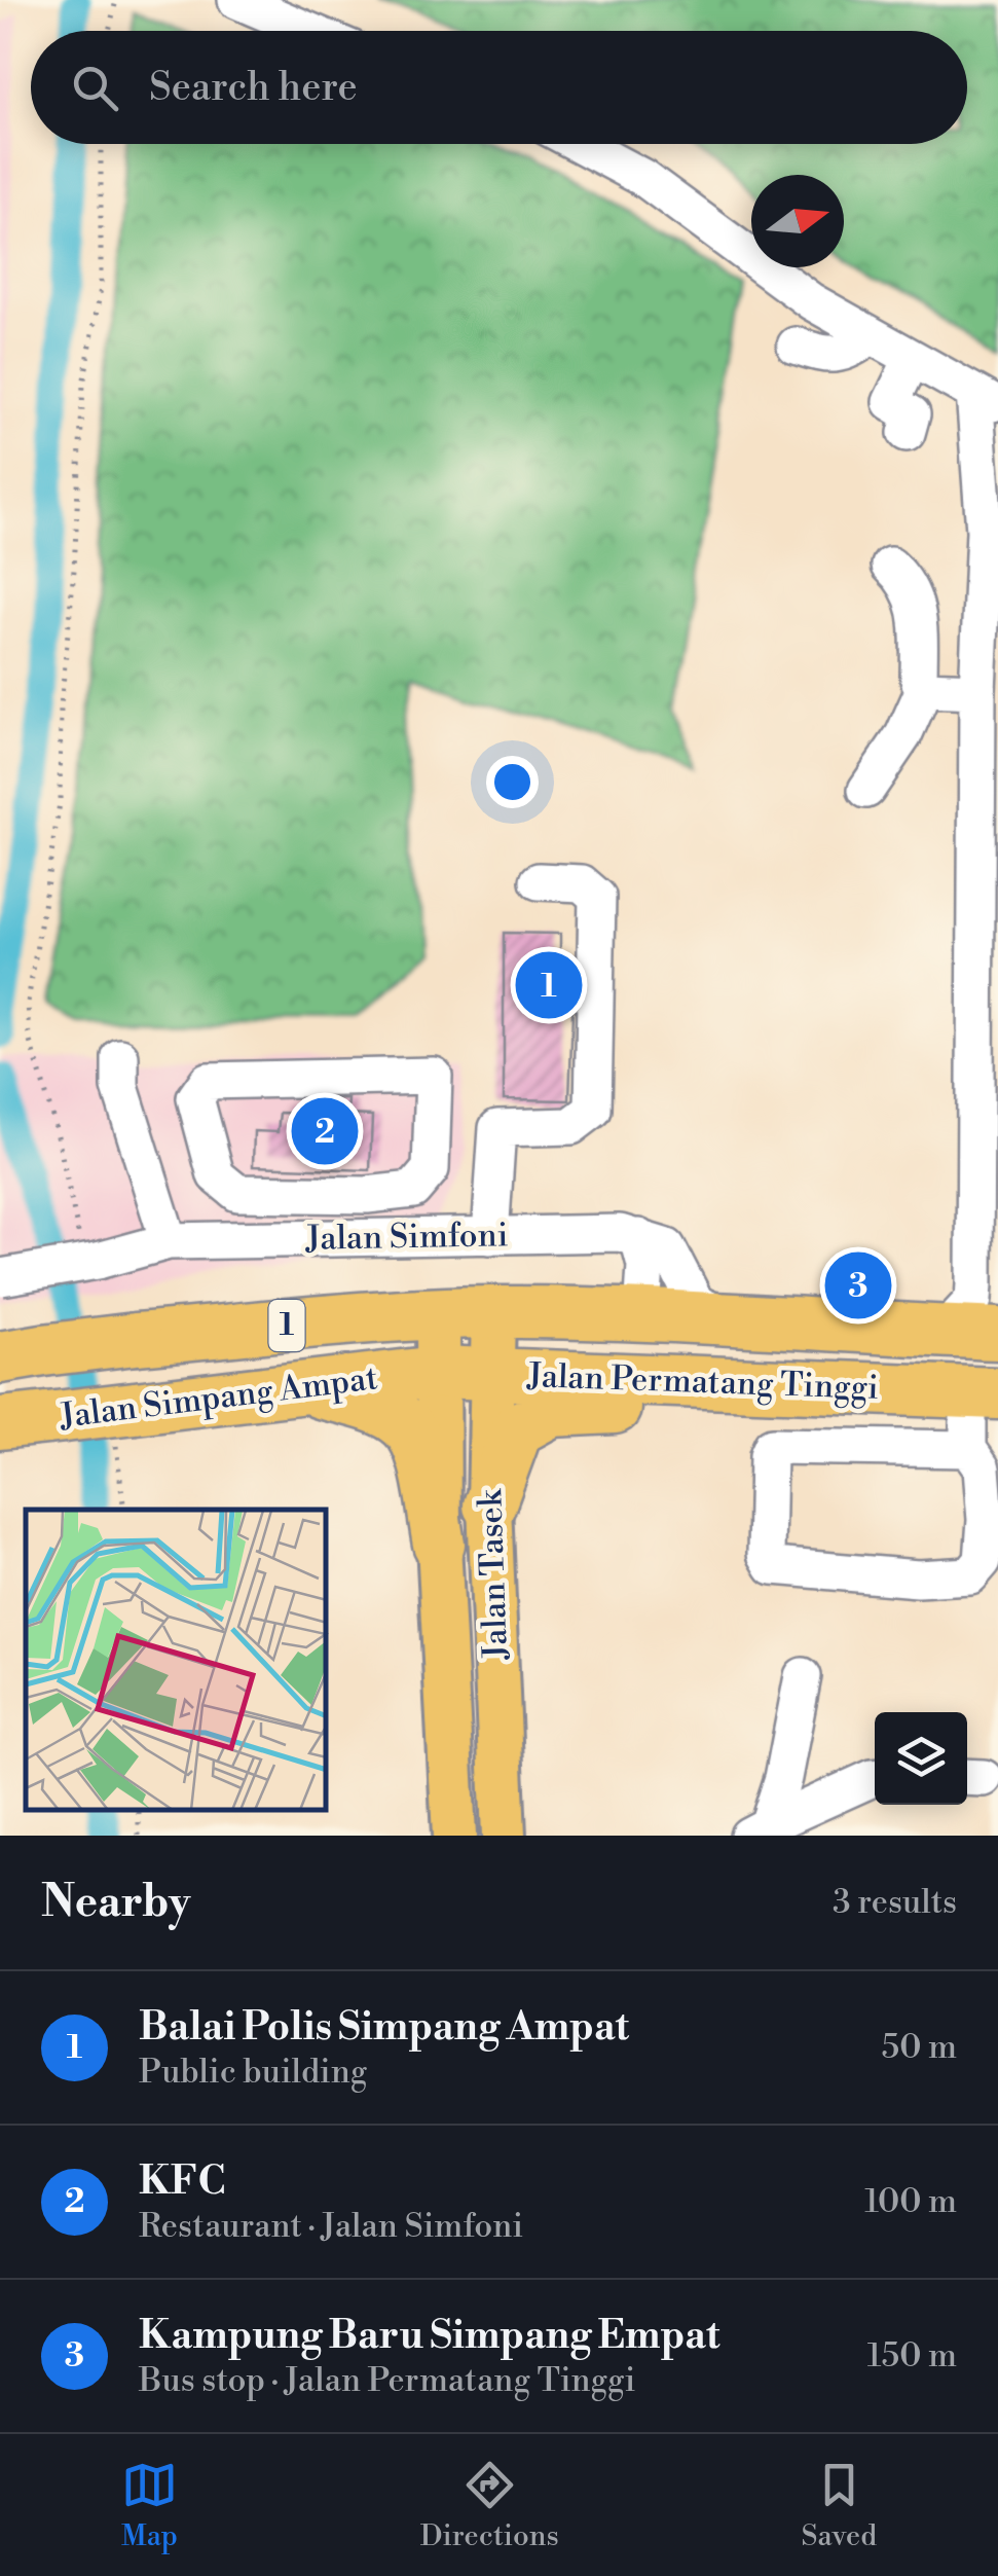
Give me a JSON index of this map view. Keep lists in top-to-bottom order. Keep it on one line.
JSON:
{"streets":{"highway":["1","Jalan Permatang Tinggi","Jalan Simpang Ampat"],"main road":["Jalan Tasek"],"street":["Jalan Simfoni"]},"crossings":[["Jalan Permatang Tinggi","Jalan Simpang Ampat"],["Jalan Permatang Tinggi","Jalan Tasek"],["Jalan Simpang Ampat","Jalan Tasek"]],"north":"right","page":{"search":"Search here","pins":["1","2","3"],"heading":["Nearby","3 results"],"list":[{"mark":"1","name":"Balai Polis Simpang Ampat","note":"Public building","value":"50 m"},{"mark":"2","name":"KFC","note":"Restaurant · Jalan Simfoni","value":"100 m"},{"mark":"3","name":"Kampung Baru Simpang Empat","note":"Bus stop · Jalan Permatang Tinggi","value":"150 m"}],"nav":["Map","Directions","Saved"]}}
